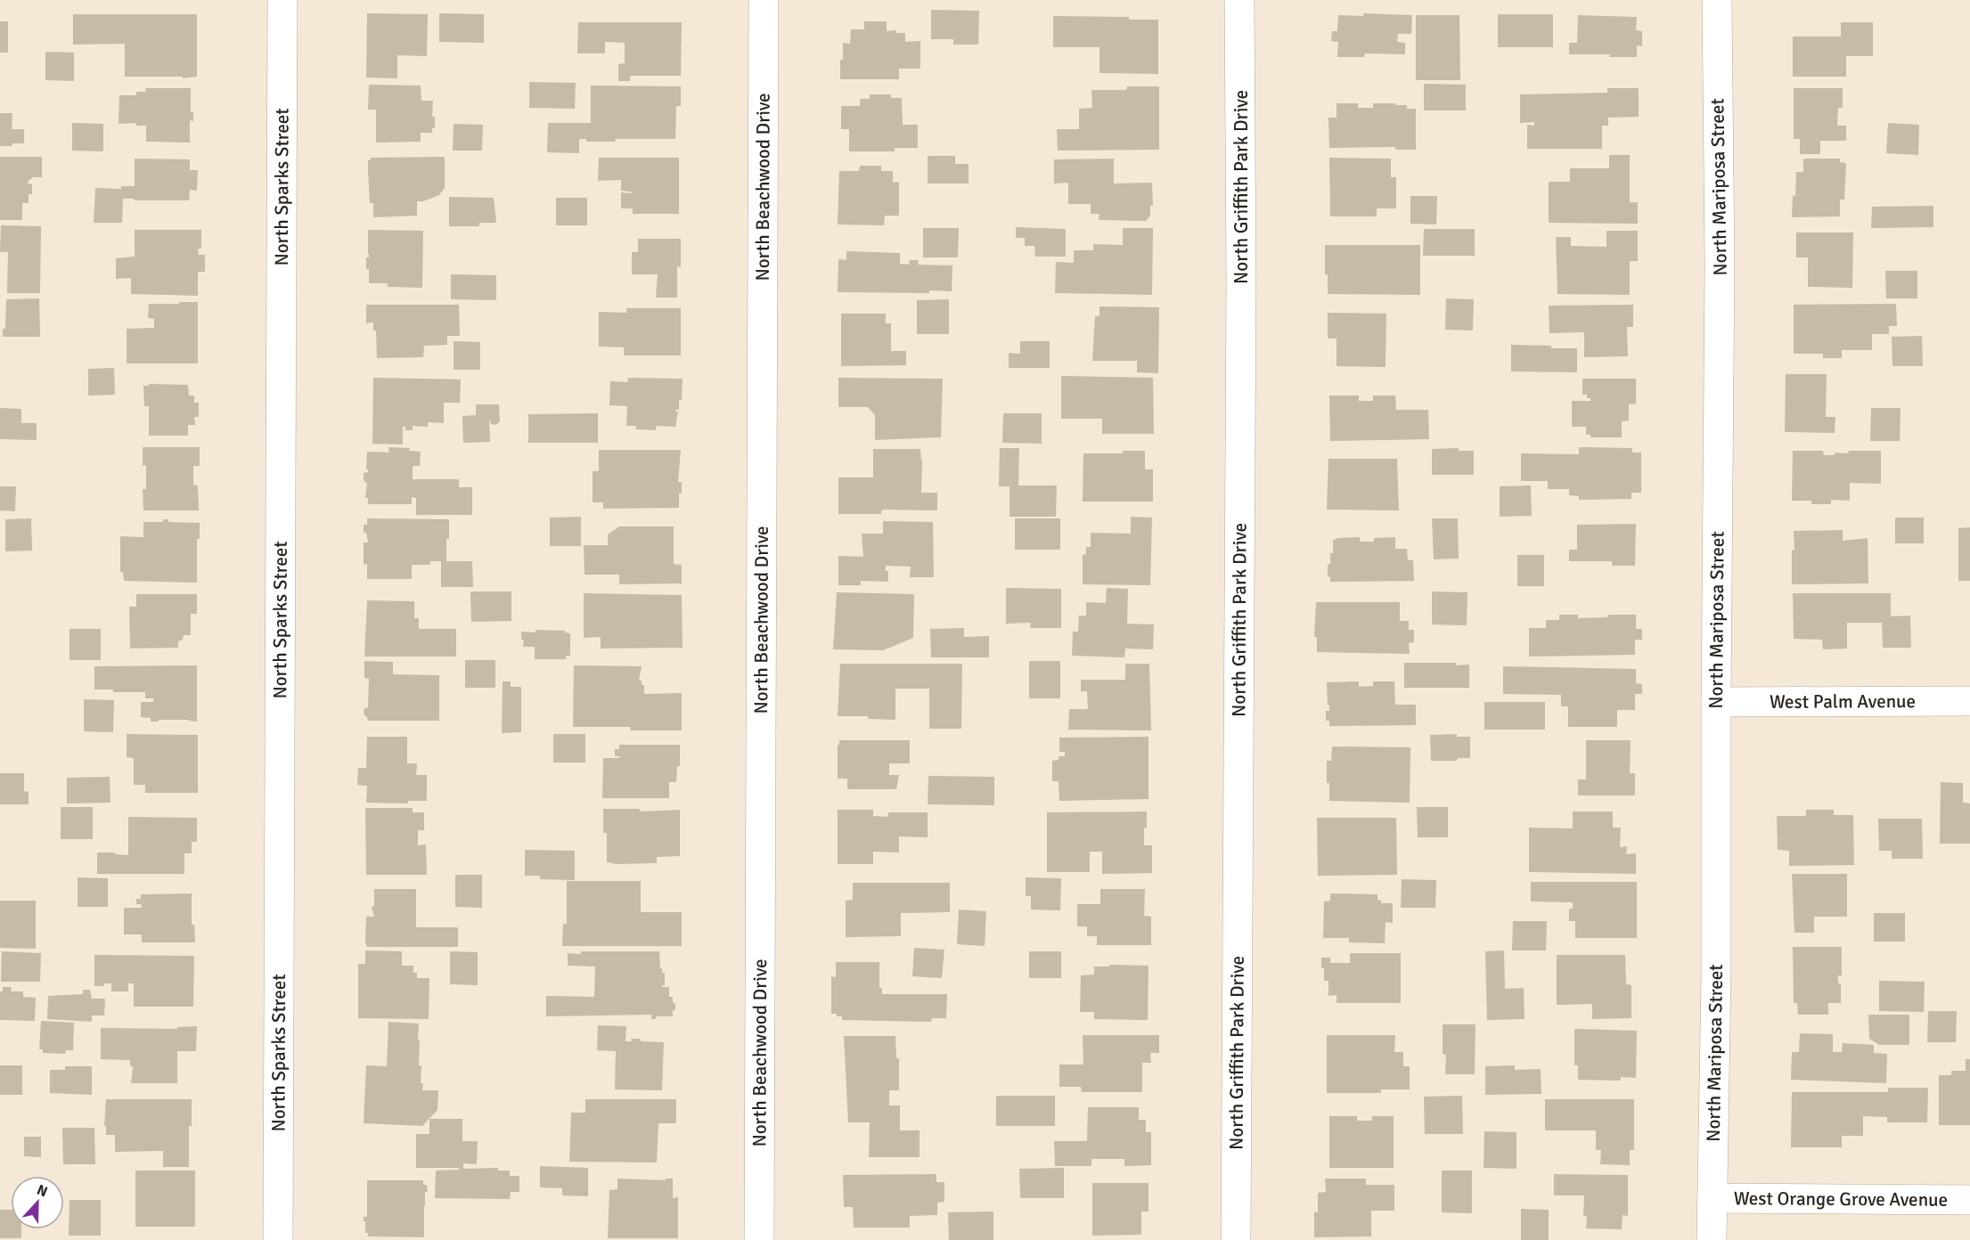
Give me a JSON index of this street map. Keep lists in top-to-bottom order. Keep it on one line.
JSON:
{"streets":{"street":["North Sparks Street","North Beachwood Drive","North Griffith Park Drive","North Mariposa Street","West Palm Avenue","West Orange Grove Avenue"]},"crossings":[["North Mariposa Street","West Palm Avenue"],["North Mariposa Street","West Orange Grove Avenue"]],"north":"top"}
